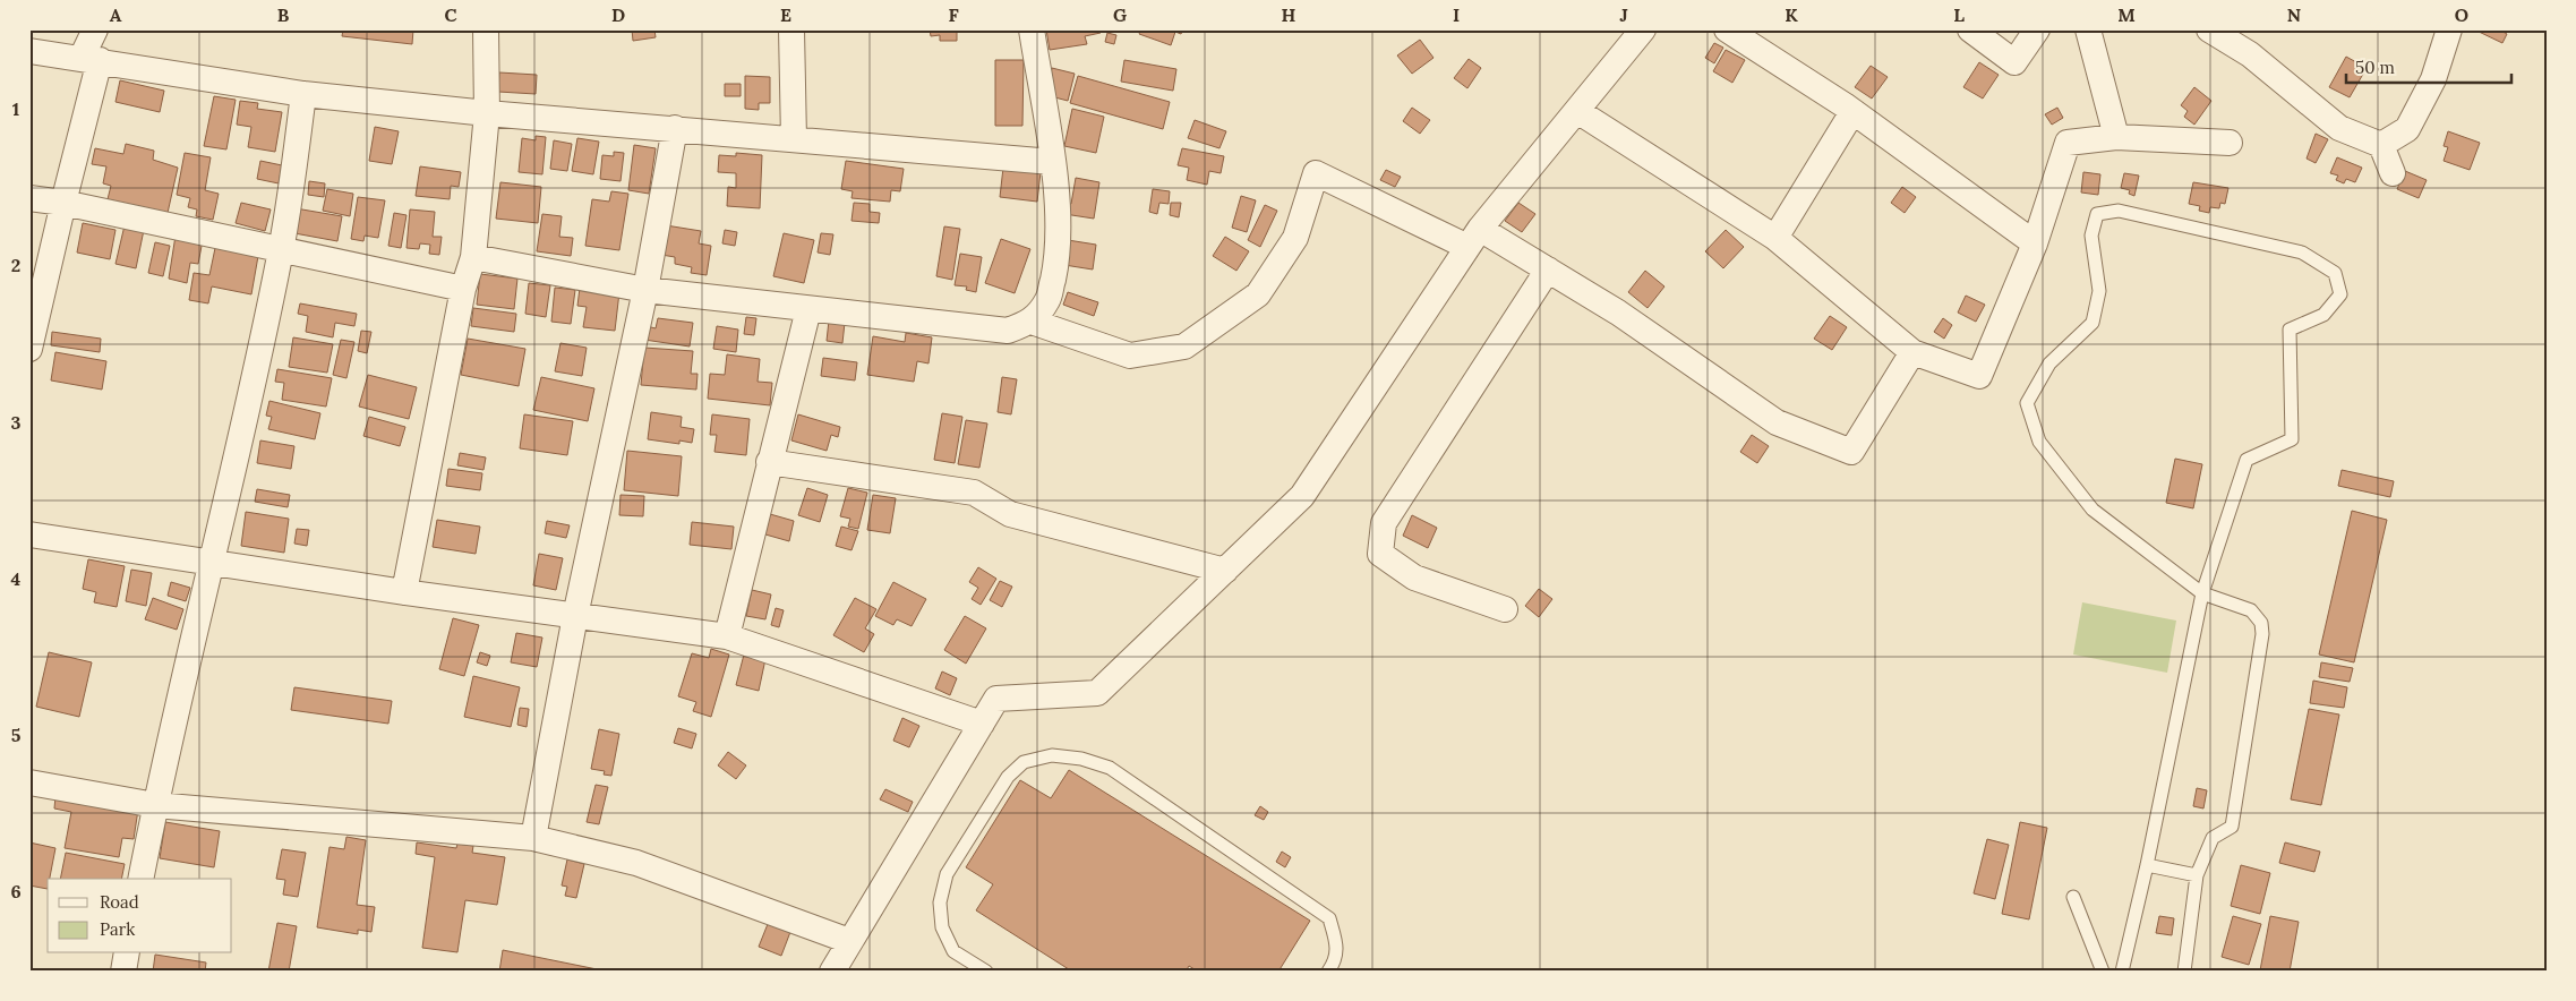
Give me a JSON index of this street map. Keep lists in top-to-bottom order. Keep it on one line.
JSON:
{"legend":["Road","Park"],"scale_bar":"50 m","grid":{"columns":["A","B","C","D","E","F","G","H","I","J","K","L","M","N","O"],"rows":["1","2","3","4","5","6"]}}
